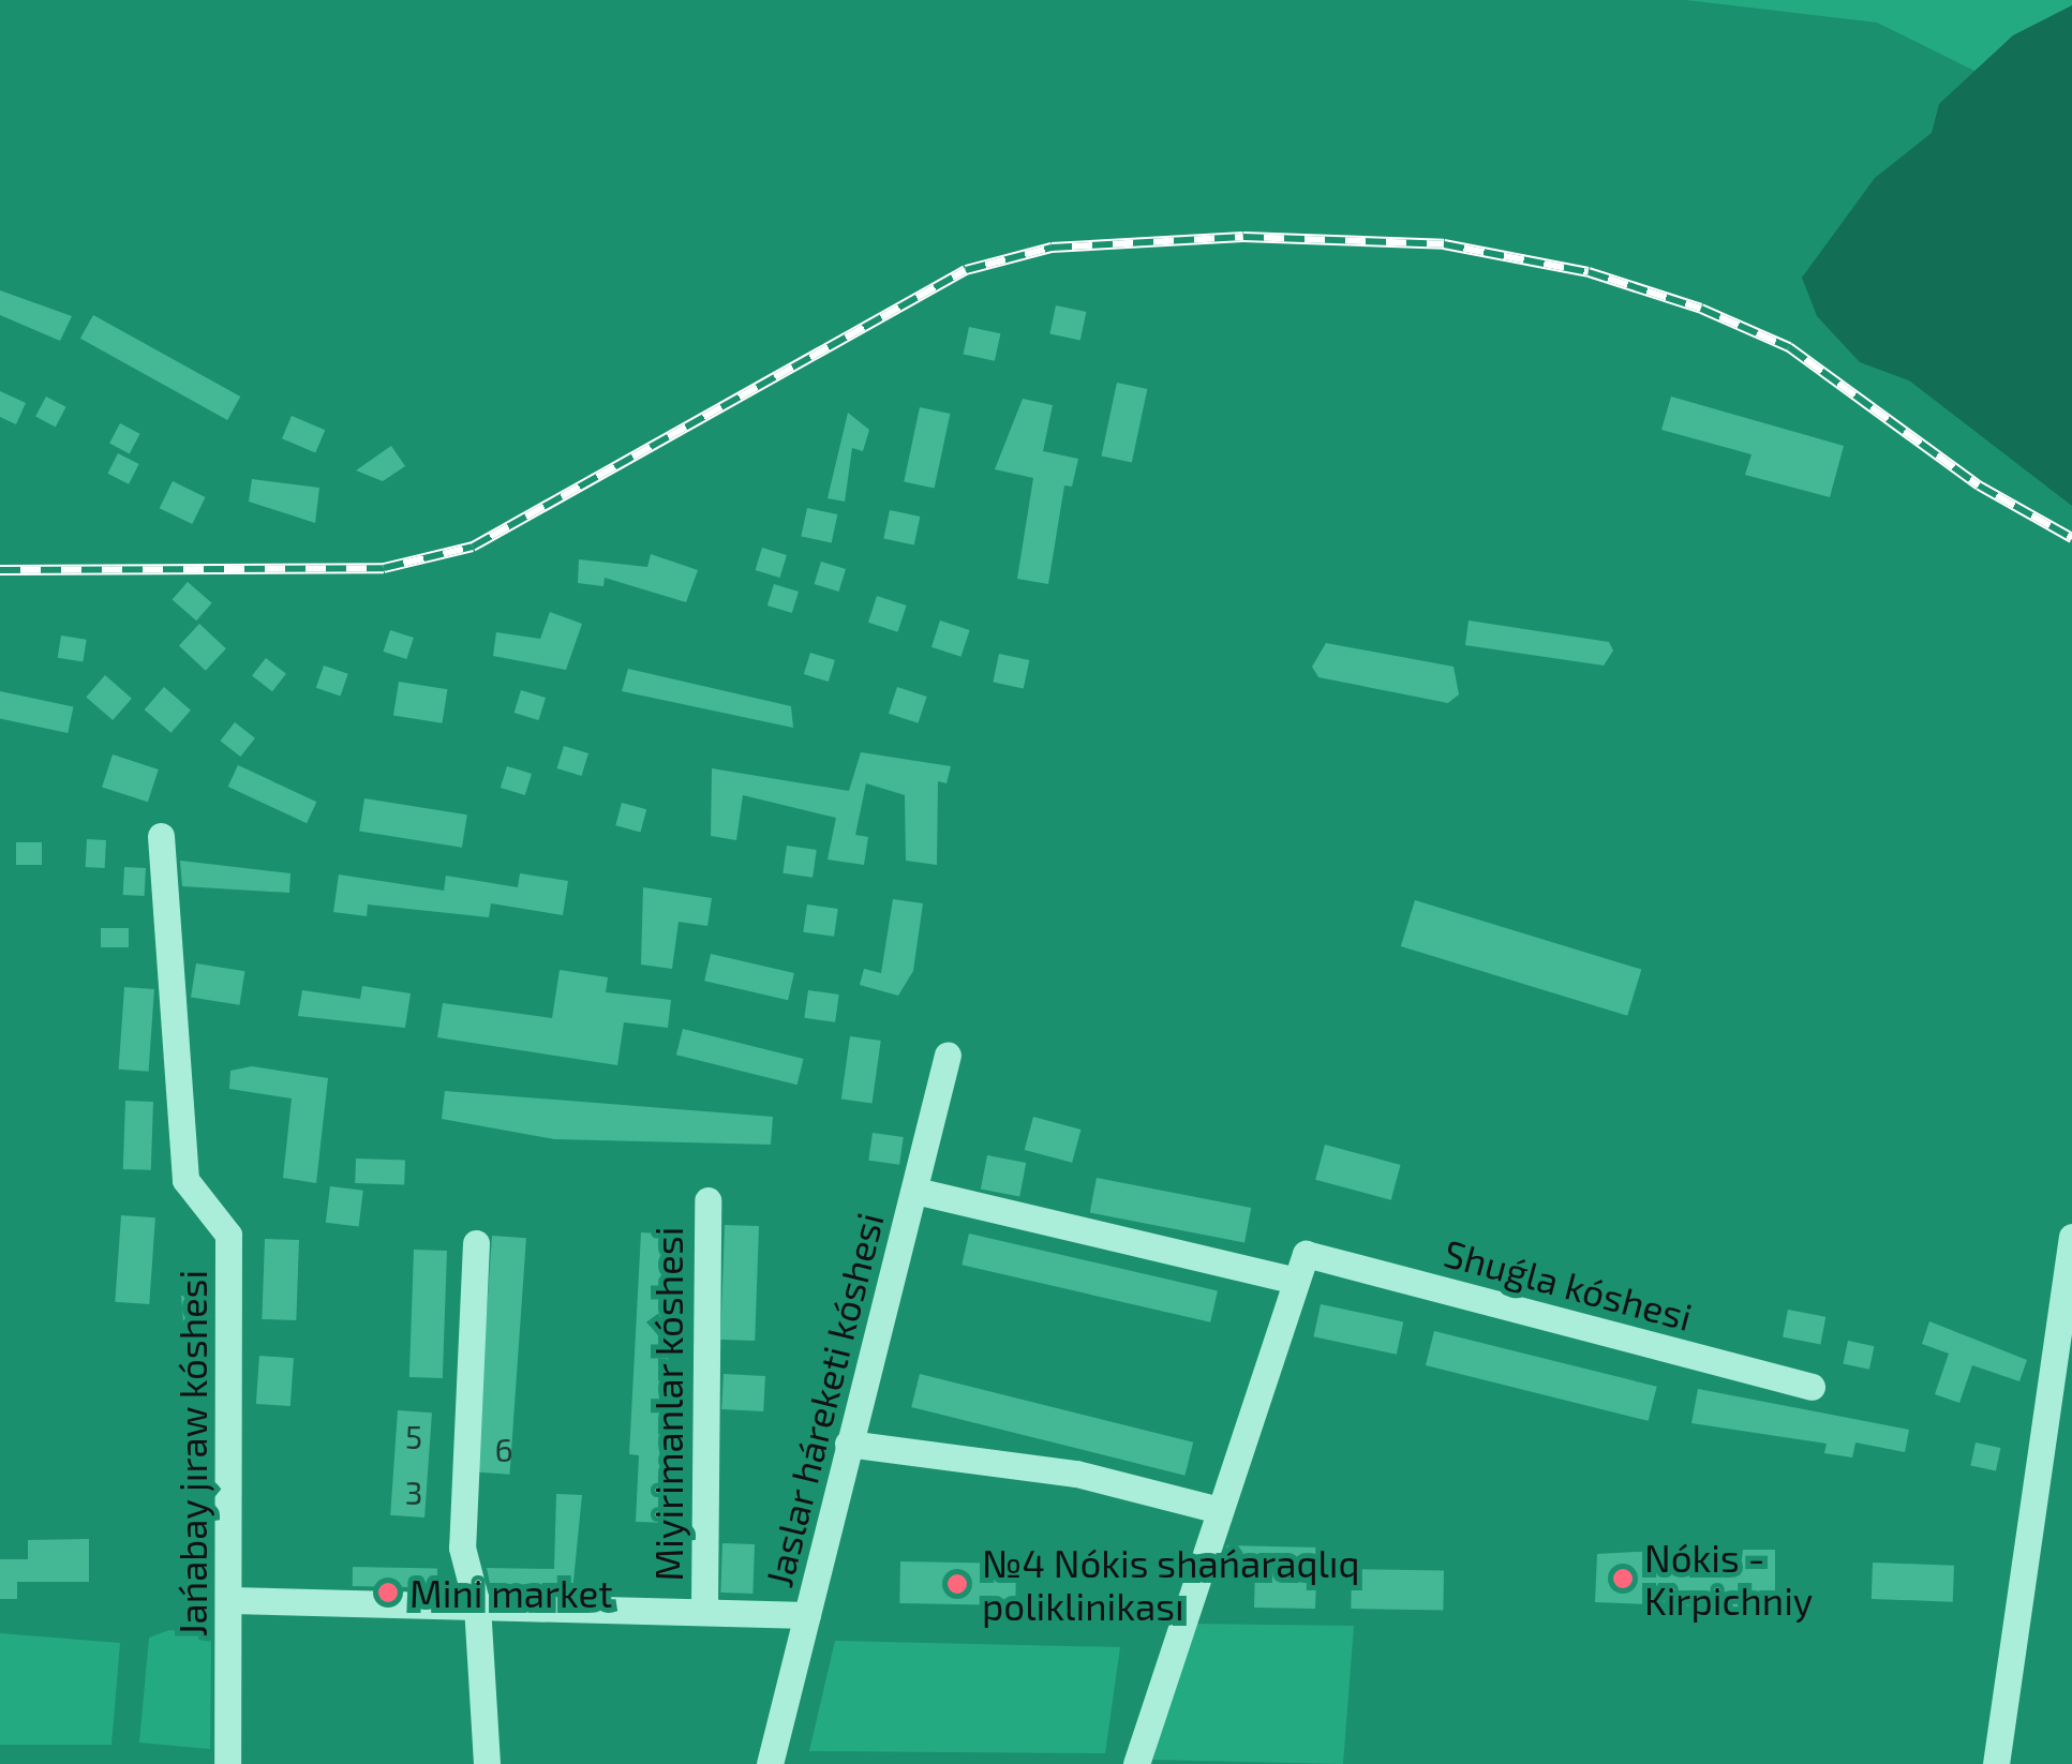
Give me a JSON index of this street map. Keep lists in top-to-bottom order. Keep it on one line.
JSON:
{"streets":{"street":["Shuǵla kóshesi","Jaslar háreketi kóshesi","Miyirimanlar kóshesi","Jańabay jıraw kóshesi"]},"places":["Nókis - Kirpichniy","№4 Nókis shańaraqlıq poliklinikası","Mini market"],"house_numbers":["5","6","3"]}
